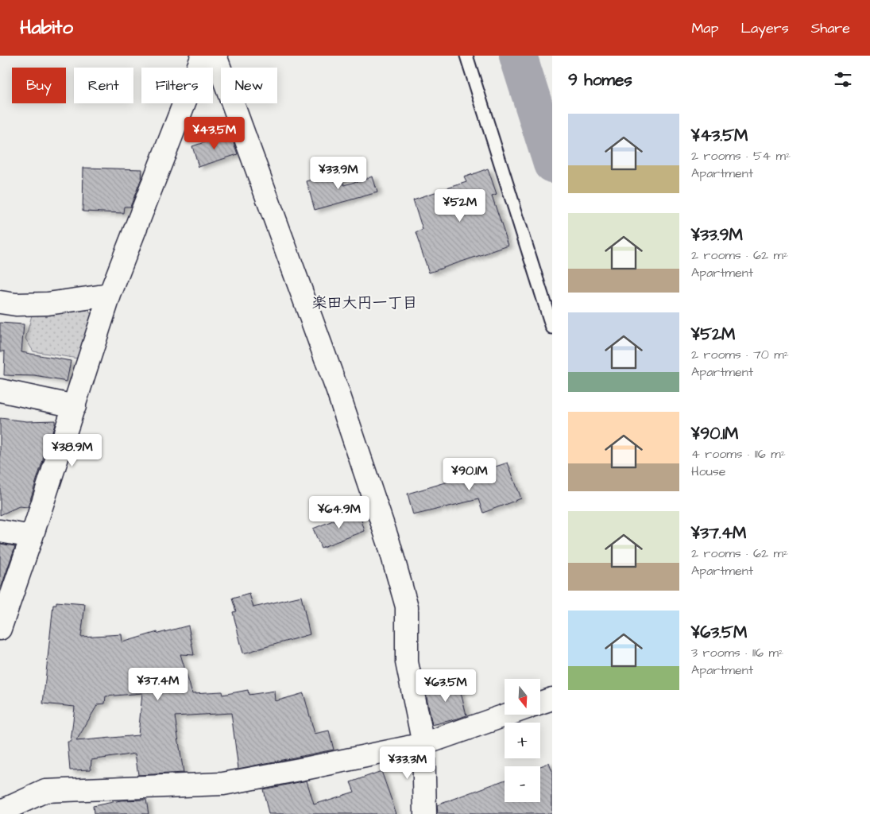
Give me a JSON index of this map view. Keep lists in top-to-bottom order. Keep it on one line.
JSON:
{"districts":["楽田大円一丁目"],"north":"bottom","page":{"header":"Habito","nav":["Map","Layers","Share"],"heading":"9 homes","chip":["Buy","Rent","Filters","New"],"list":[{"name":"¥43.5M","note":"2 rooms · 54 m² · Apartment"},{"name":"¥33.9M","note":"2 rooms · 62 m² · Apartment"},{"name":"¥52M","note":"2 rooms · 70 m² · Apartment"},{"name":"¥90.1M","note":"4 rooms · 116 m² · House"},{"name":"¥37.4M","note":"2 rooms · 62 m² · Apartment"},{"name":"¥63.5M","note":"3 rooms · 116 m² · Apartment"}],"price":["¥43.5M","¥33.9M","¥52M","¥38.9M","¥90.1M","¥64.9M","¥37.4M","¥63.5M","¥33.3M"],"map_buttons":["+","−"]}}
